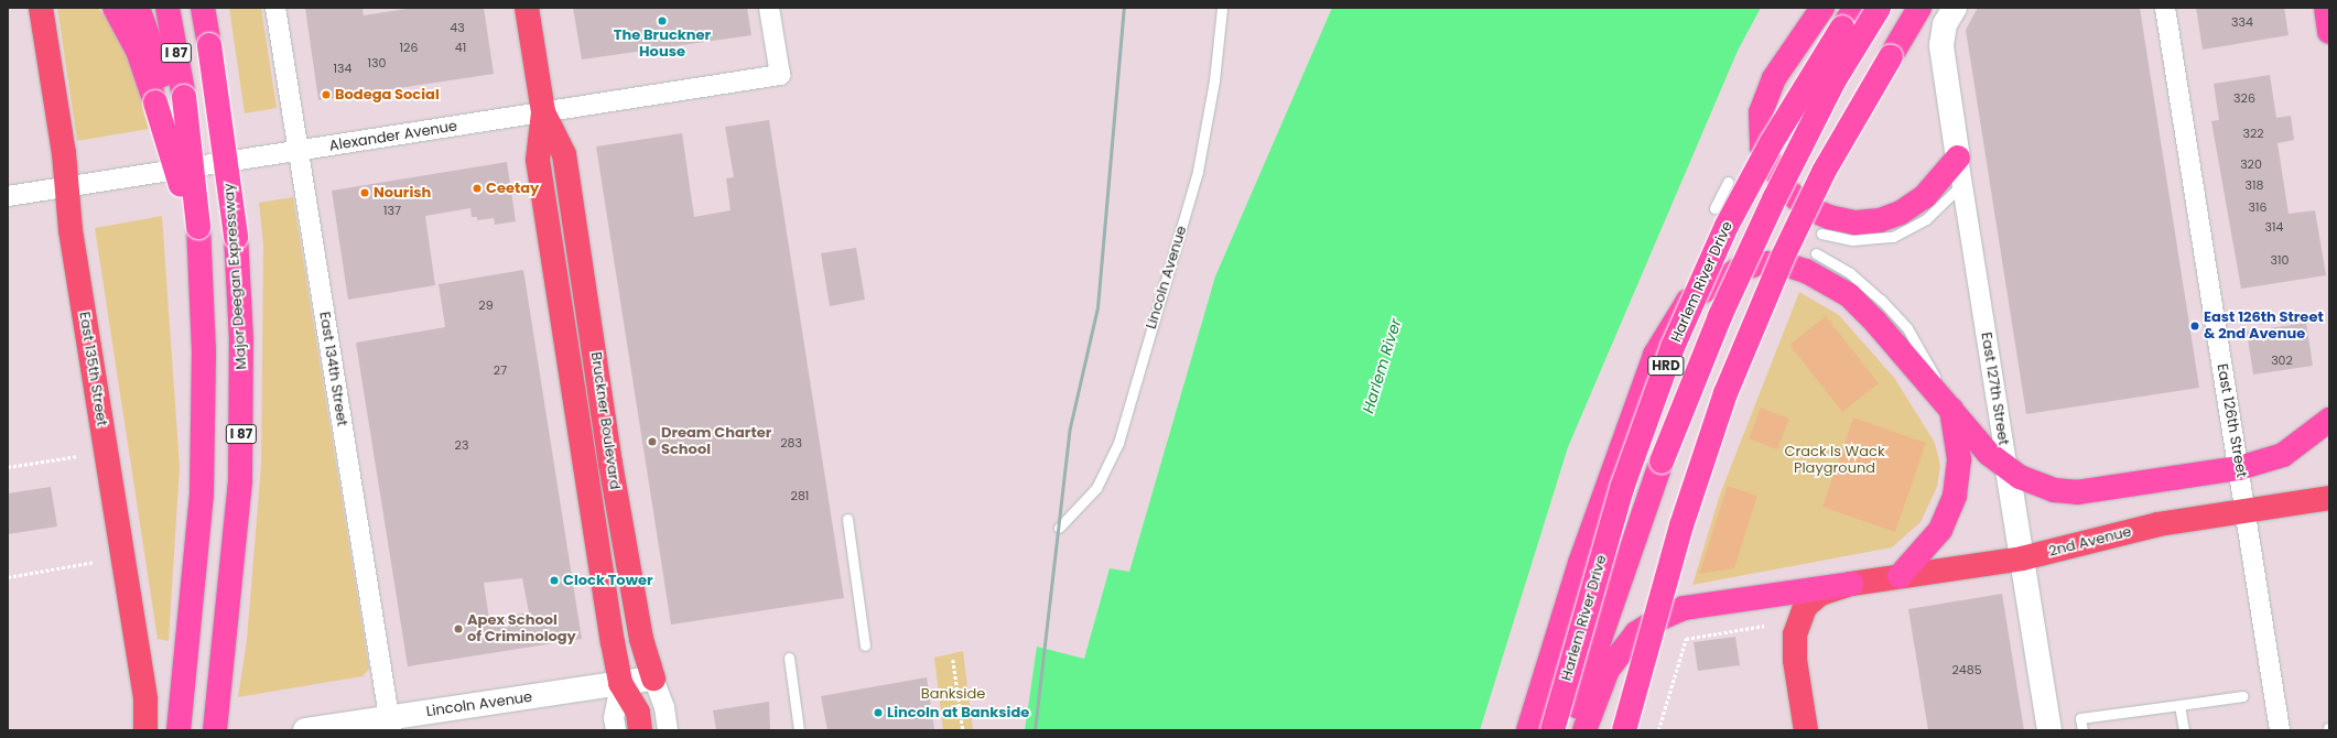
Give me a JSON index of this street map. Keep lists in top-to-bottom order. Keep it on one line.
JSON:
{"streets":{"highway":["I 87","Major Deegan Expressway","Harlem River Drive","HRD"],"main road":["Lincoln Avenue","East 135th Street","East 127th Street","Bruckner Boulevard","2nd Avenue"],"street":["Alexander Avenue","East 134th Street","East 126th Street"]},"crossings":[["Alexander Avenue","East 135th Street"],["Alexander Avenue","East 134th Street"],["Alexander Avenue","Bruckner Boulevard"],["Lincoln Avenue","East 134th Street"],["Lincoln Avenue","Bruckner Boulevard"],["East 127th Street","2nd Avenue"],["East 126th Street","2nd Avenue"]],"water":["Harlem River"],"parks":["Crack Is Wack Playground","Bankside"],"places":["The Bruckner House","Bodega Social","Ceetay","Nourish","East 126th Street & 2nd Avenue","Dream Charter School","Clock Tower","Apex School of Criminology","Lincoln at Bankside"],"house_numbers":["334","43","126","41","130","134","326","322","320","318","316","137","314","310","29","302","27","283","23","281","2485"]}
